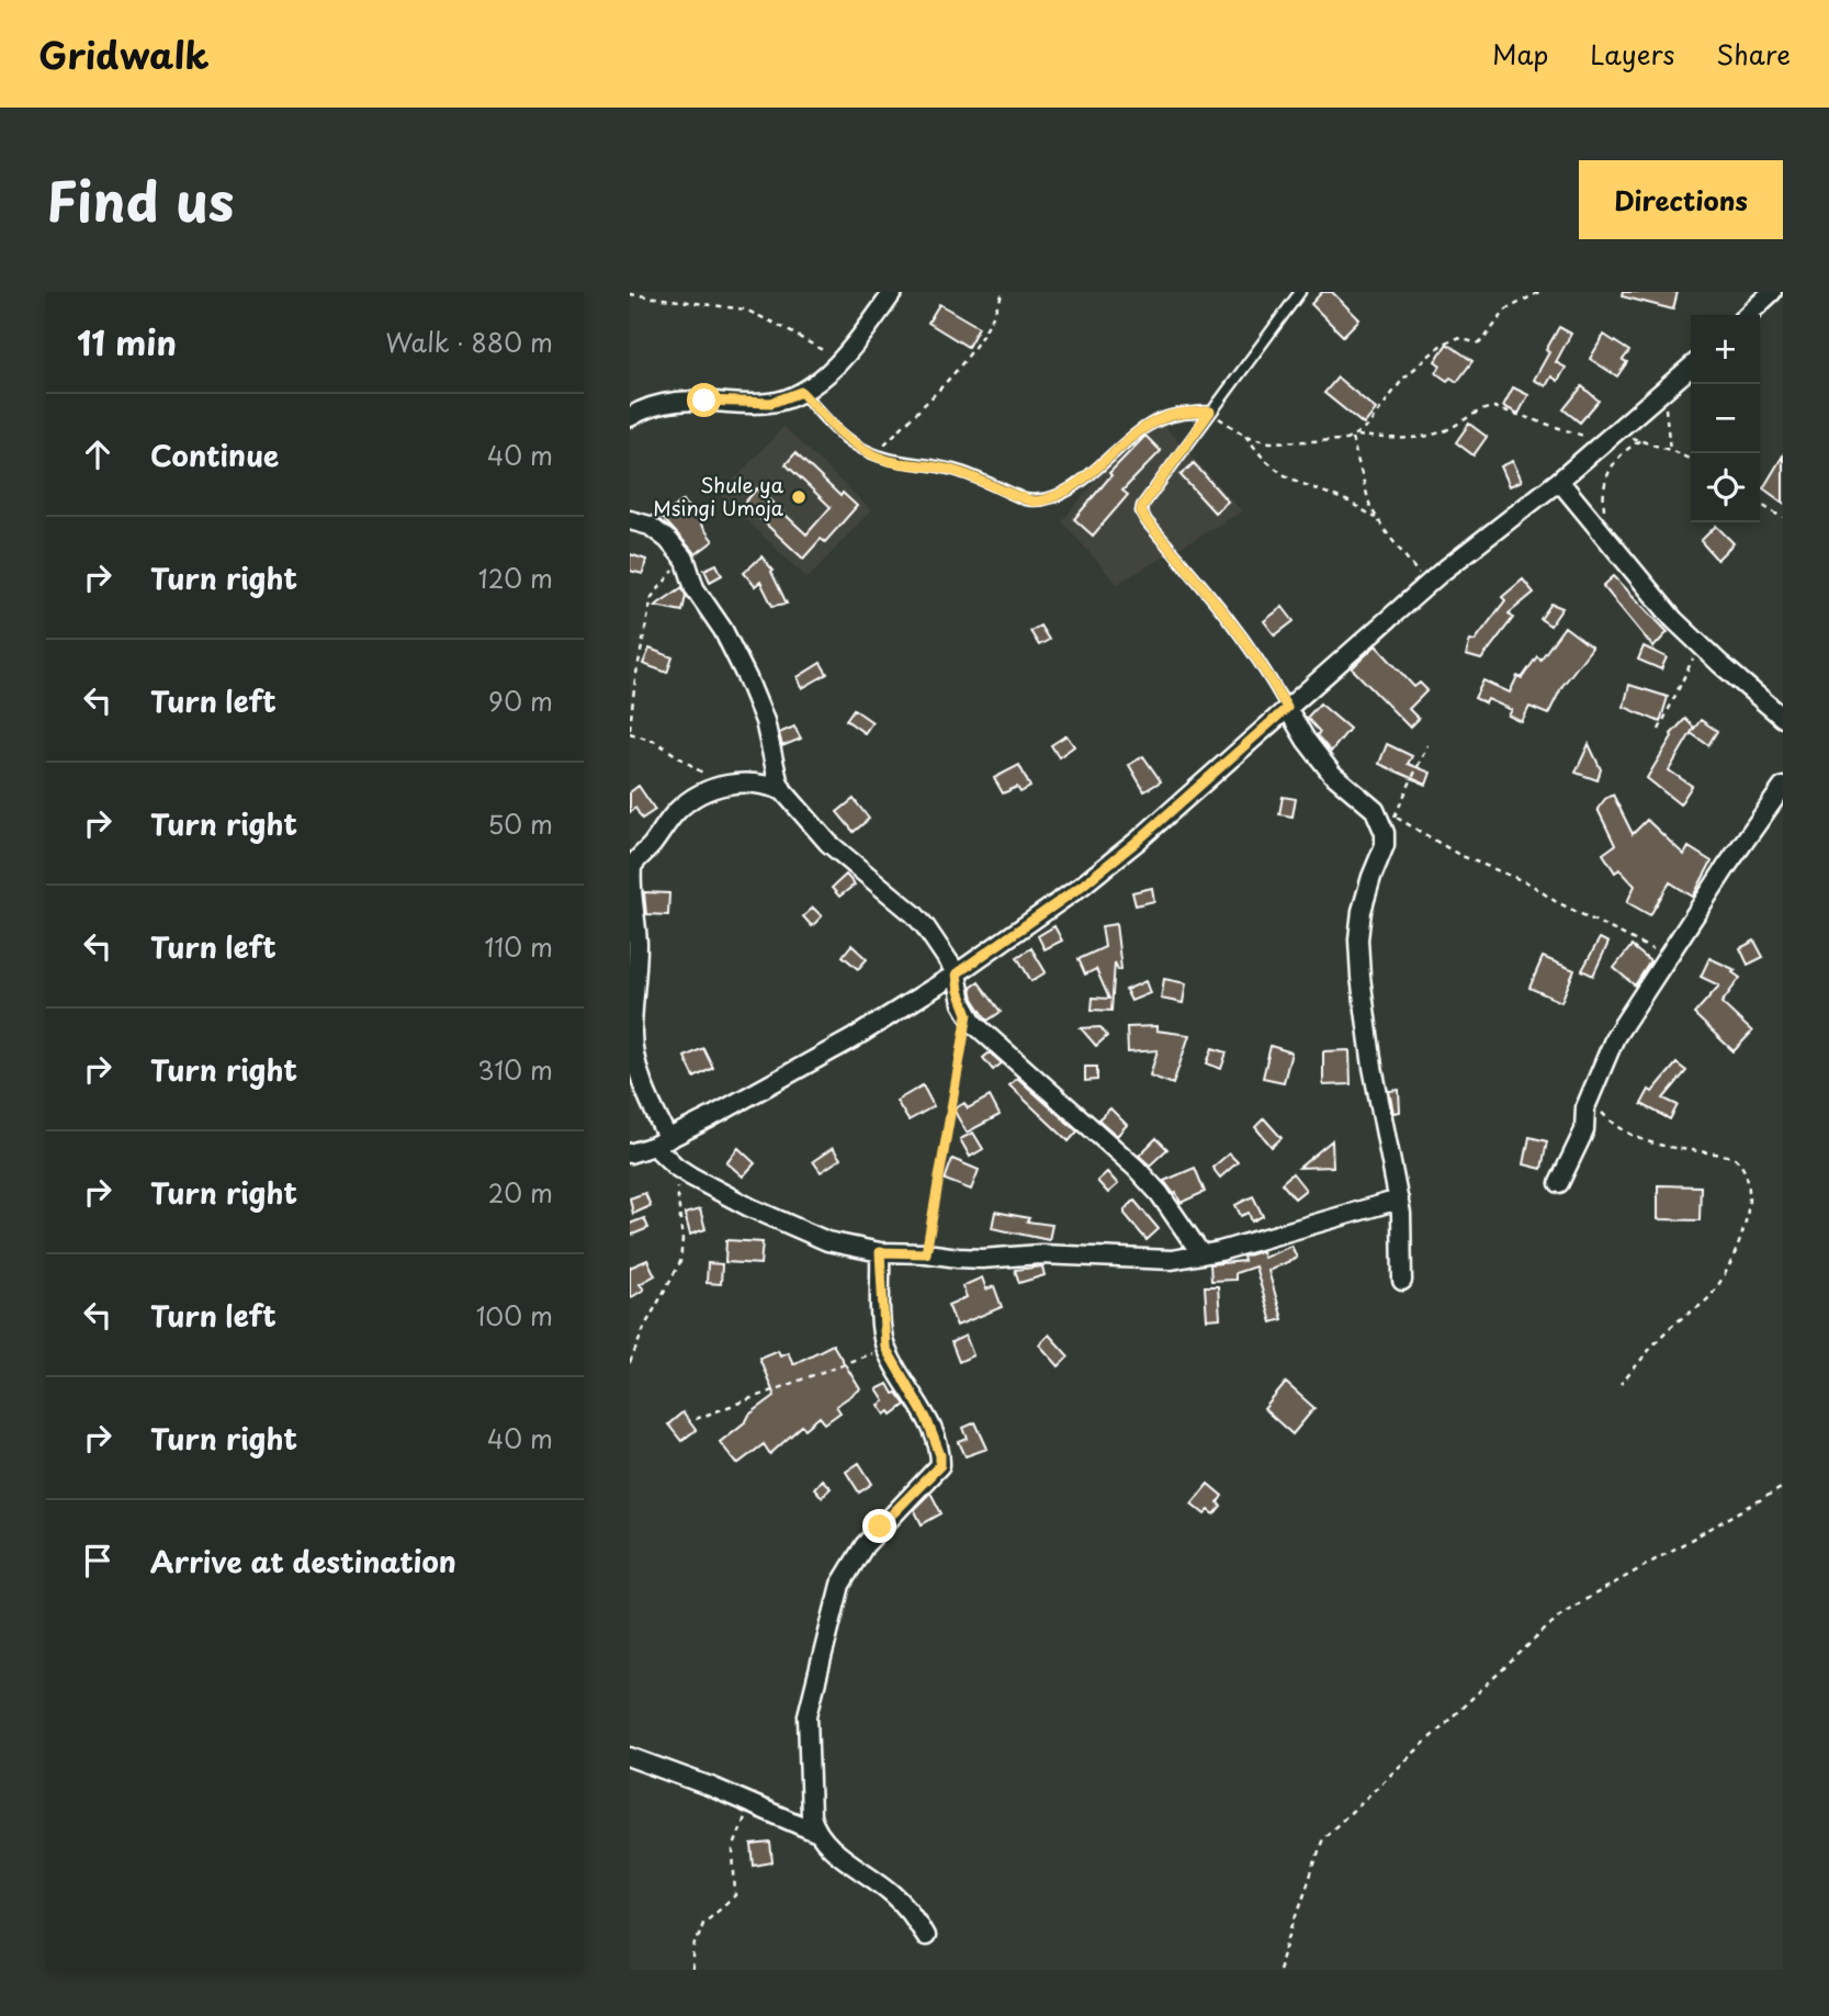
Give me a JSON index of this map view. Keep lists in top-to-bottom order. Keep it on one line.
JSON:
{"places":["Shule ya Msingi Umoja"],"page":{"header":"Gridwalk","nav":["Map","Layers","Share"],"title":"Find us","buttons":"Directions","heading":["11 min","Walk · 880 m"],"map_buttons":["+","−"],"list":[["Continue","40 m"],["Turn right","120 m"],["Turn left","90 m"],["Turn right","50 m"],["Turn left","110 m"],["Turn right","310 m"],["Turn right","20 m"],["Turn left","100 m"],["Turn right","40 m"],"Arrive at destination"]}}
